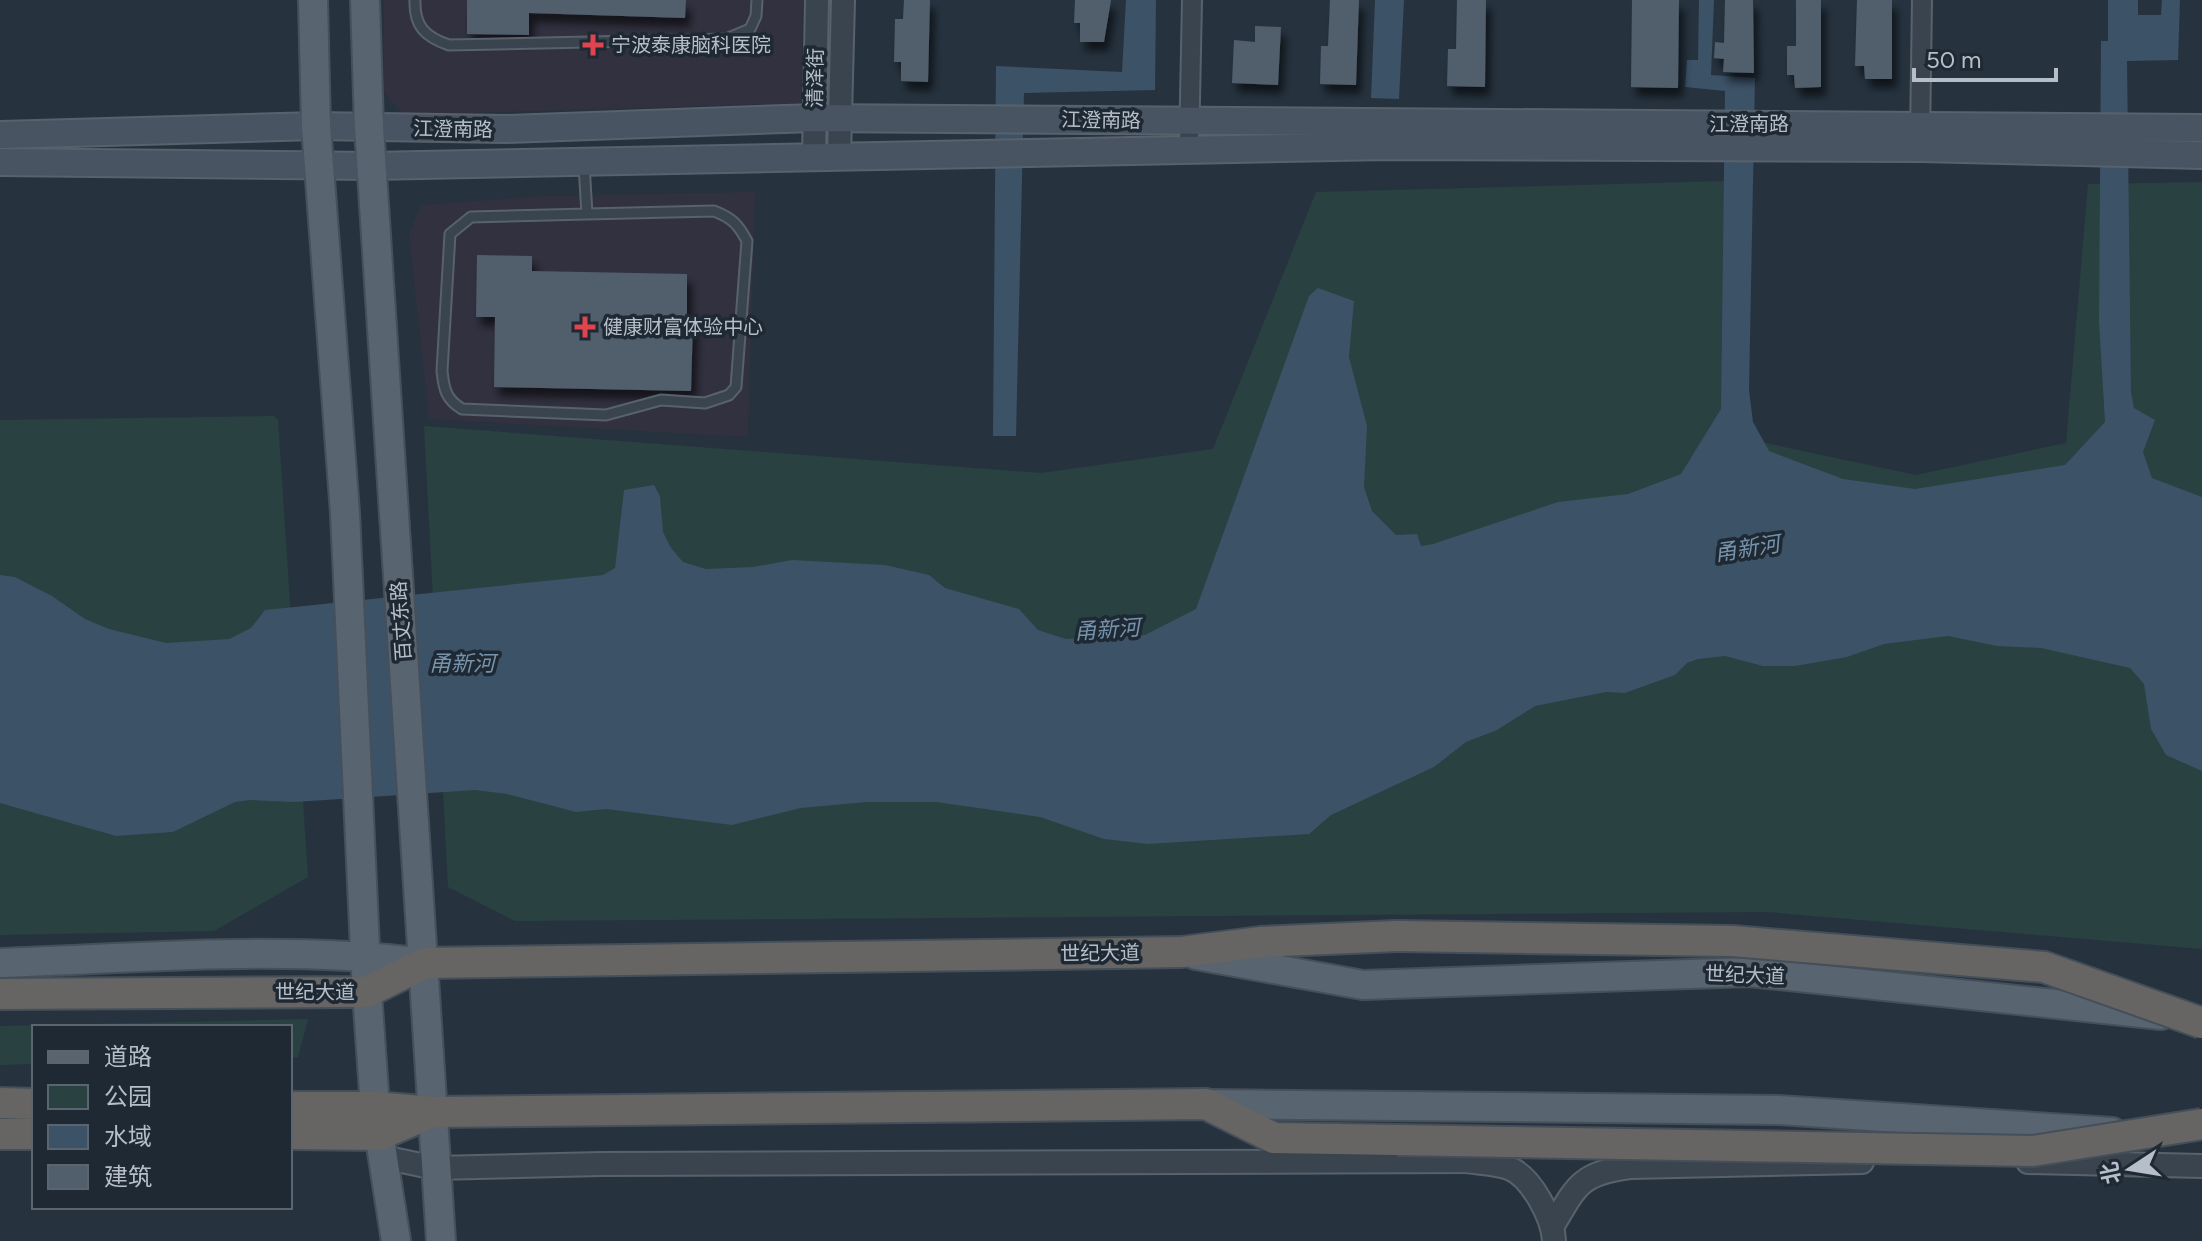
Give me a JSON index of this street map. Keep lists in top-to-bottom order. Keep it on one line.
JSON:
{"streets":{"highway":["世纪大道"],"main road":["江澄南路","百丈东路"],"street":["清泽街"]},"crossings":[["清泽街","江澄南路"],["江澄南路","百丈东路"],["百丈东路","世纪大道"]],"water":["甬新河"],"places":{"health":["宁波泰康脑科医院","健康财富体验中心"]},"legend":["道路","公园","水域","建筑"],"scale_bar":"50 m","north":"left"}
